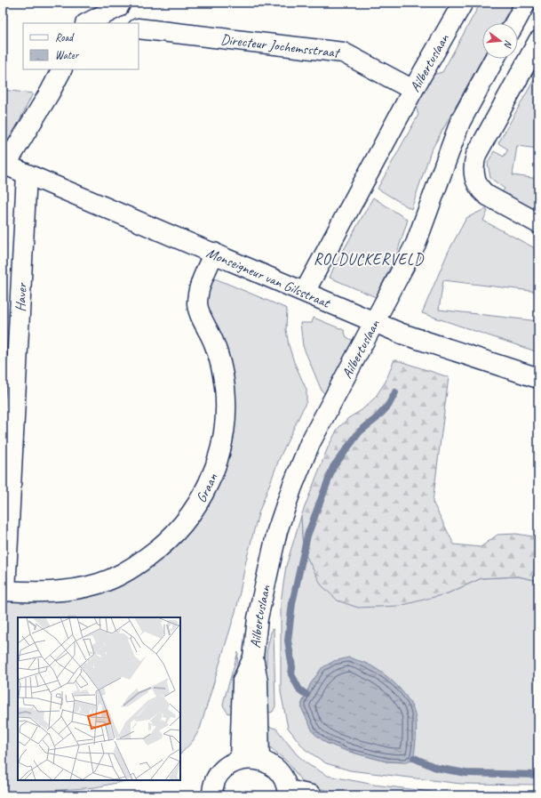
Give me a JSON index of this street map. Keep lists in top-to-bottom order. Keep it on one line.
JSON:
{"streets":{"street":["Directeur Jochemsstraat","Ailbertuslaan","Monseigneur van Gilsstraat","Haver","Graan"]},"crossings":[["Directeur Jochemsstraat","Ailbertuslaan"],["Ailbertuslaan","Monseigneur van Gilsstraat"],["Monseigneur van Gilsstraat","Haver"],["Monseigneur van Gilsstraat","Graan"],["Haver","Graan"]],"districts":["ROLDUCKERVELD"],"legend":["Road","Water"],"north":"right"}
